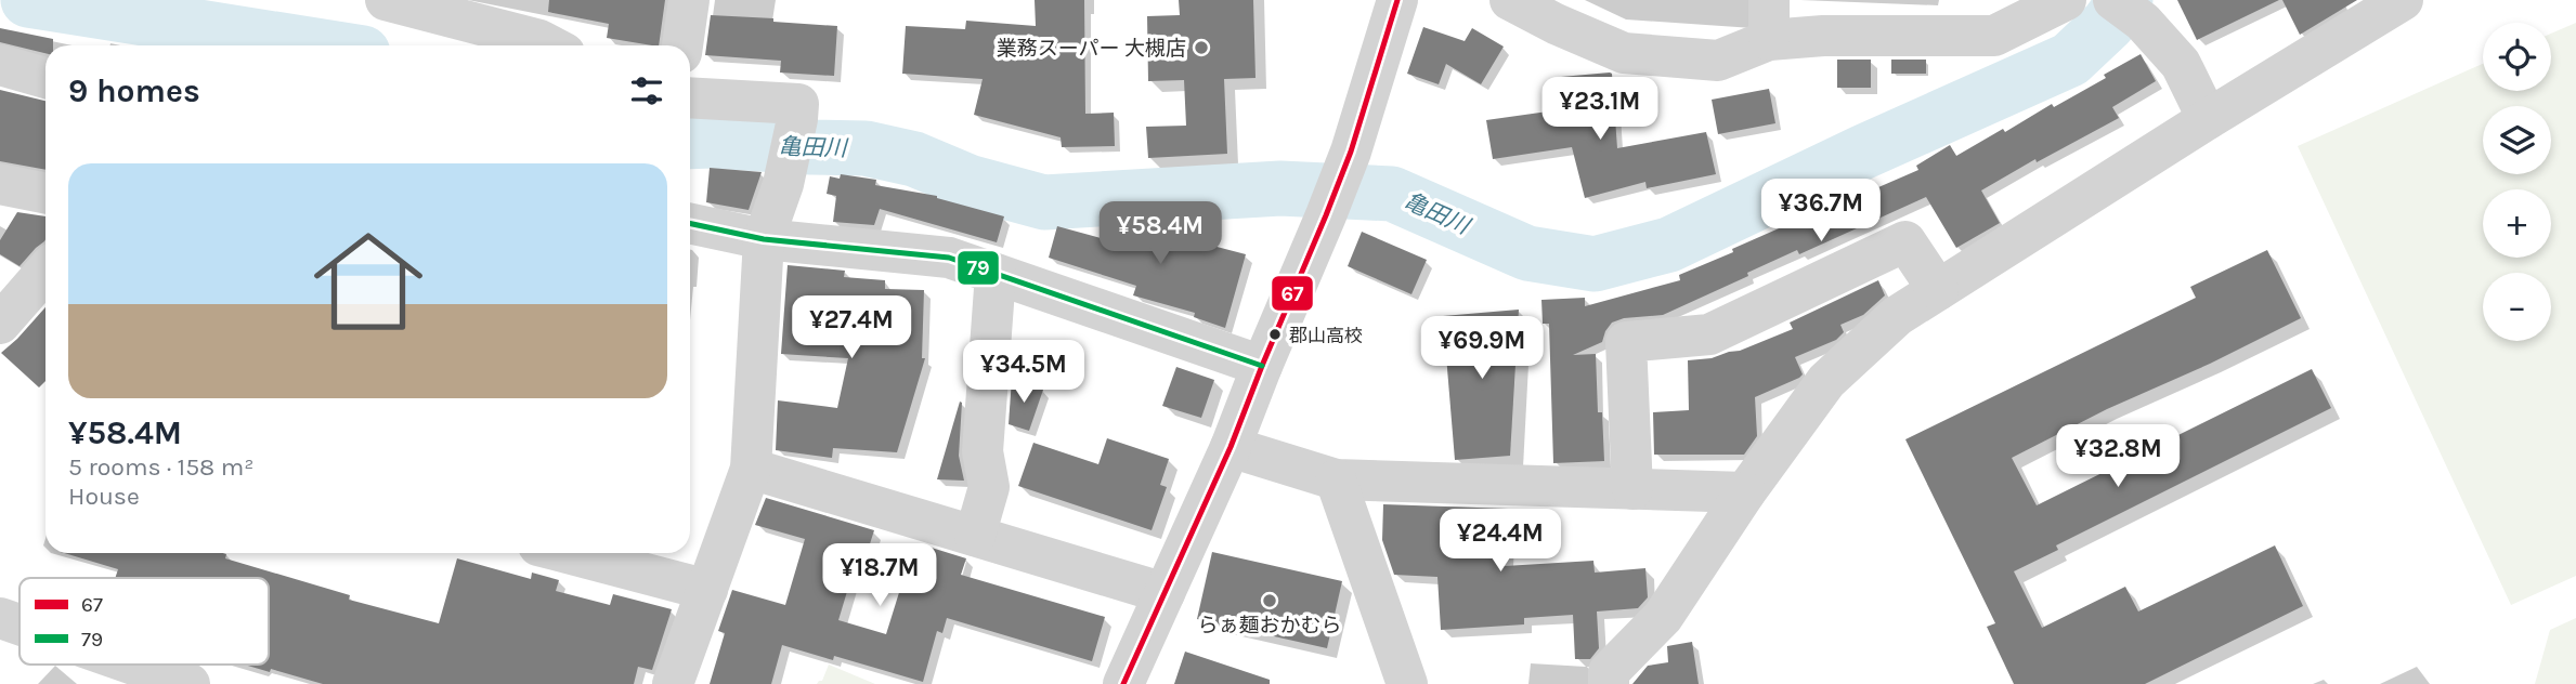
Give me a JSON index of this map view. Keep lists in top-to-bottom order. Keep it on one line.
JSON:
{"water":["亀田川"],"places":["業務スーパー 大槻店","郡山高校","らぁ麺おかむら"],"lines":["transit line 67","transit line 79"],"legend":["67","79"],"page":{"map_buttons":["+","−"],"heading":"9 homes","price":["¥23.1M","¥36.7M","¥58.4M","¥27.4M","¥69.9M","¥34.5M","¥32.8M","¥24.4M","¥18.7M"],"list":[{"name":"¥58.4M","note":"5 rooms · 158 m² · House"}]}}
